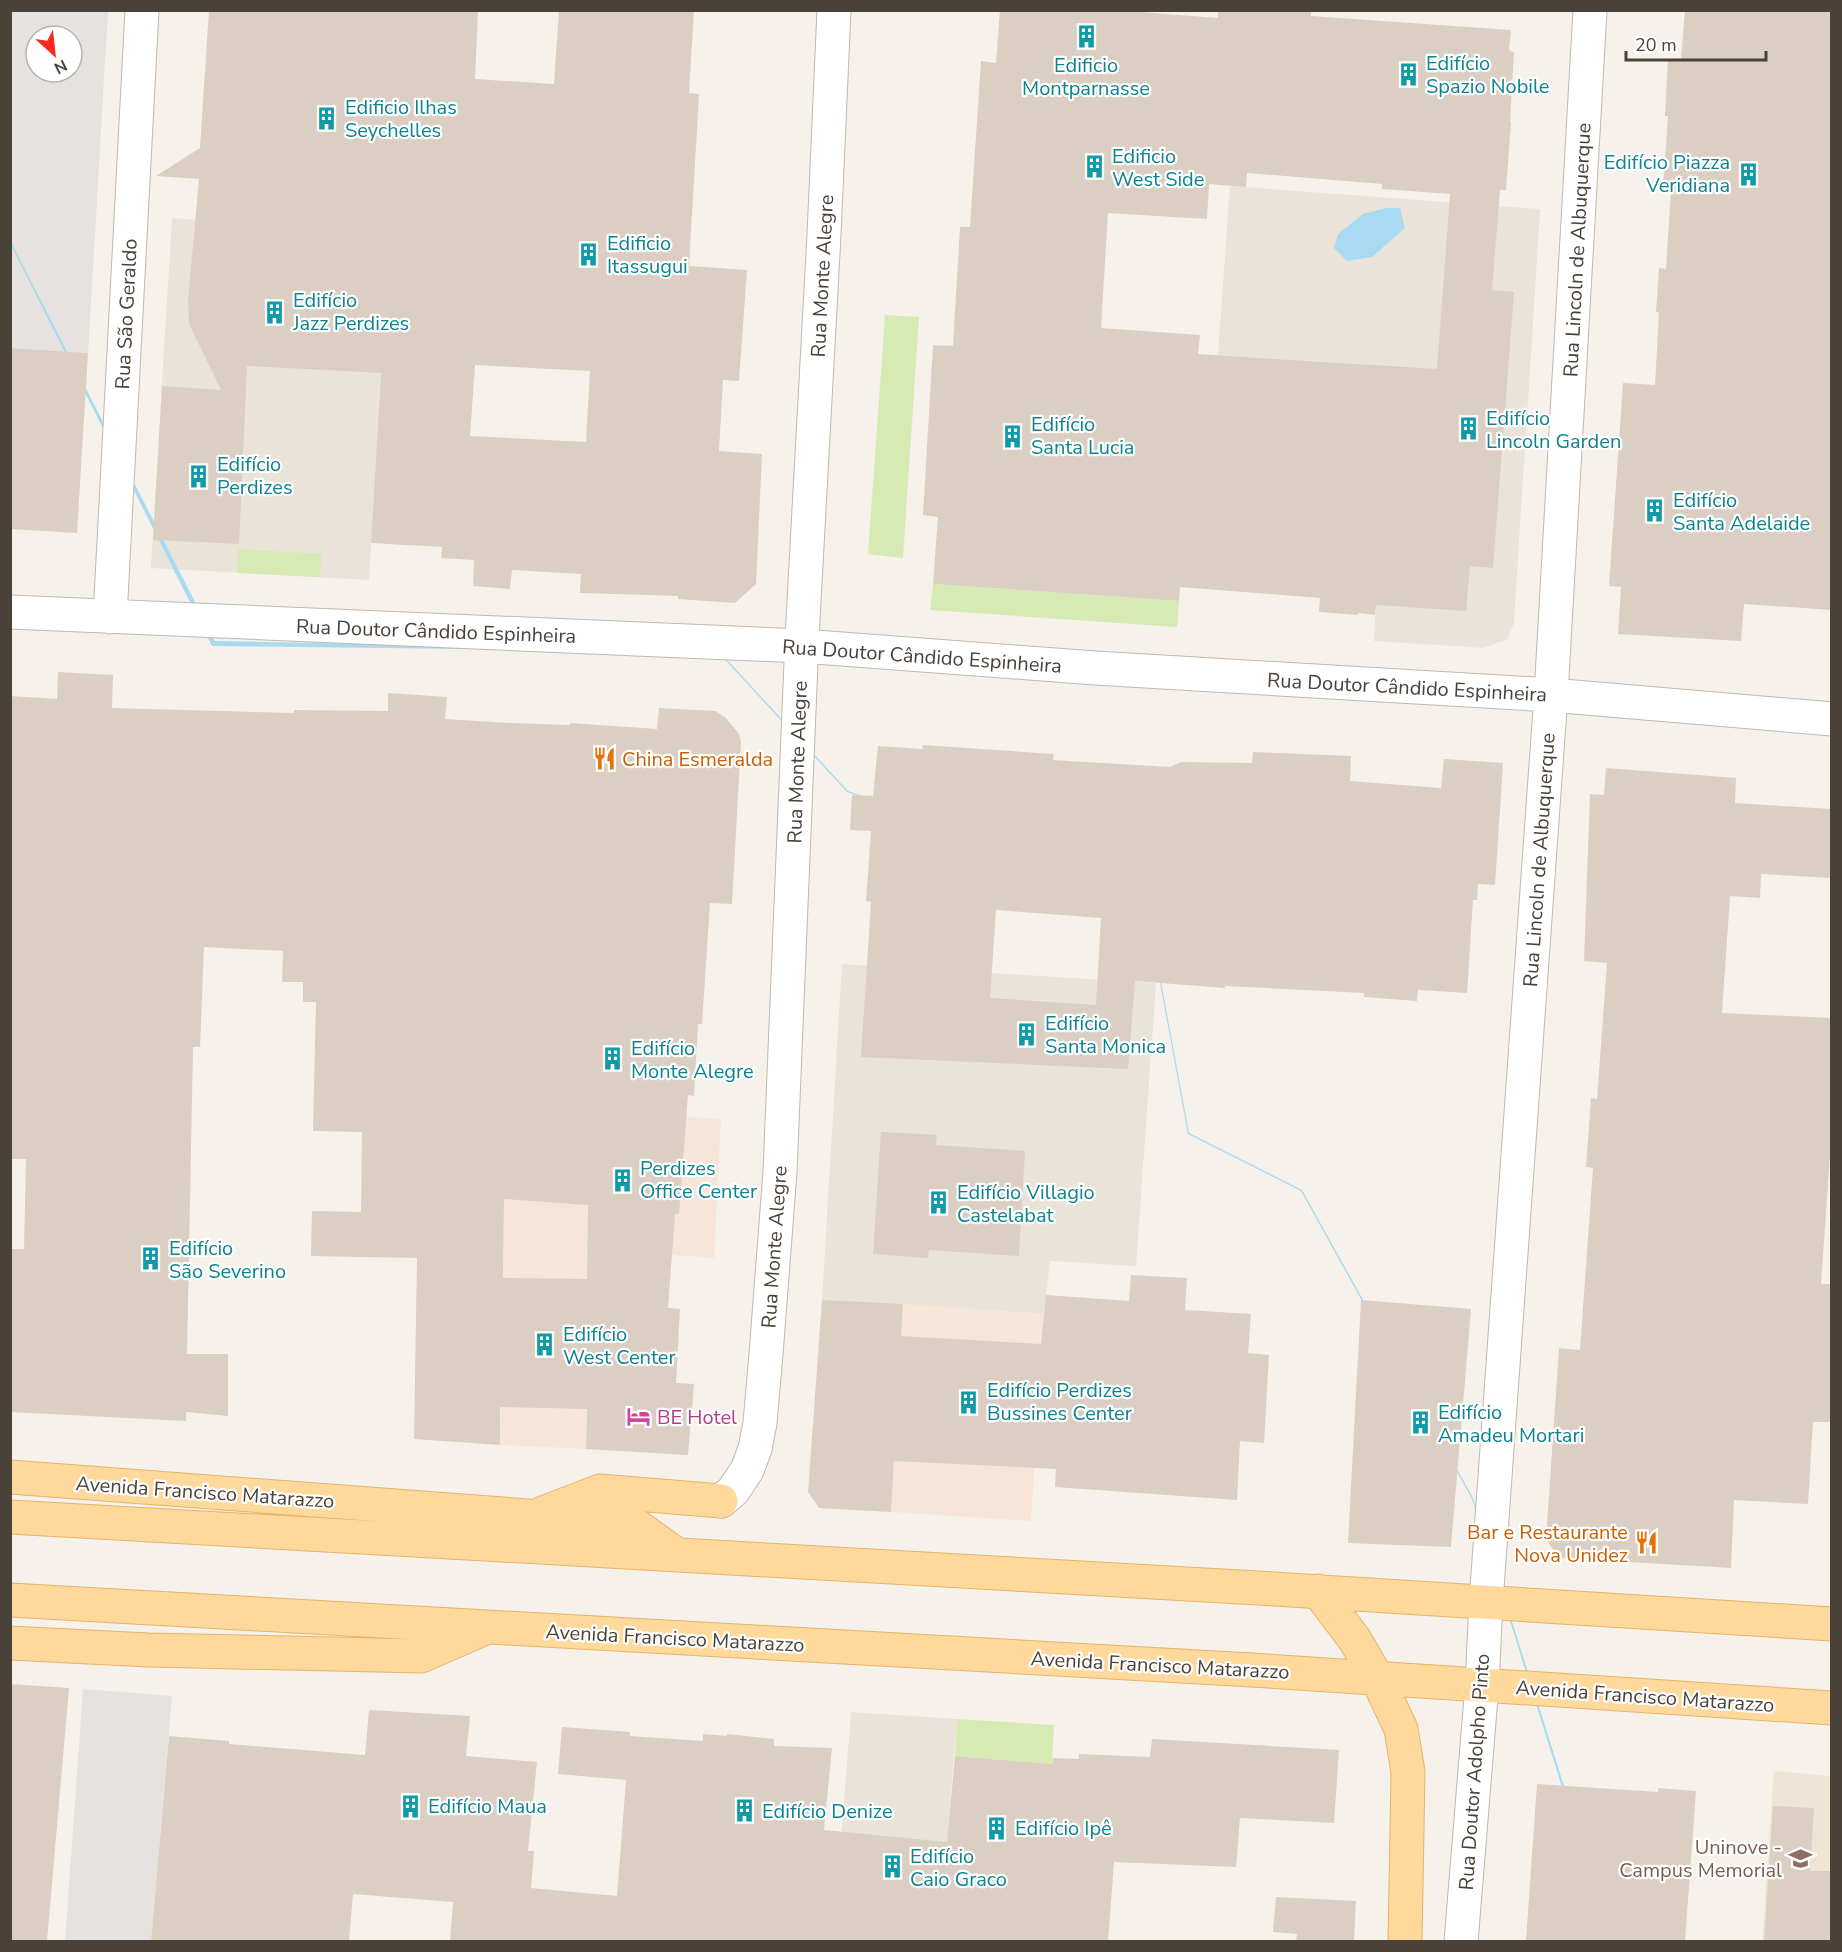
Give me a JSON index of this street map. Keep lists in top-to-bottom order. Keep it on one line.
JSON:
{"streets":{"main road":["Avenida Francisco Matarazzo"],"street":["Rua Lincoln de Albuquerque","Rua Monte Alegre","Rua São Geraldo","Rua Doutor Cândido Espinheira","Rua Doutor Adolpho Pinto"]},"crossings":[["Rua Lincoln de Albuquerque","Rua Doutor Cândido Espinheira"],["Rua Lincoln de Albuquerque","Avenida Francisco Matarazzo"],["Rua Lincoln de Albuquerque","Rua Doutor Adolpho Pinto"],["Rua Monte Alegre","Rua Doutor Cândido Espinheira"],["Rua São Geraldo","Rua Doutor Cândido Espinheira"],["Avenida Francisco Matarazzo","Rua Doutor Adolpho Pinto"]],"places":{"building":["Edificio Montparnasse","Edifício Spazio Nobile","Edificio Ilhas Seychelles","Edificio West Side","Edifício Piazza Veridiana","Edificio Itassugui","Edifício Jazz Perdizes","Edifício Lincoln Garden","Edifício Santa Lucia","Edifício Perdizes","Edifício Santa Adelaide","Edifício Santa Monica","Edifício Monte Alegre","Perdizes Office Center","Edifício Villagio Castelabat","Edifício São Severino","Edifício West Center","Edifício Perdizes Bussines Center","Edifício Amadeu Mortari","Edifício Maua","Edifício Denize","Edifício Ipê","Edifício Caio Graco"],"restaurant":["China Esmeralda","Bar e Restaurante Nova Unidez"],"hotel":["BE Hotel"],"school or university":["Uninove - Campus Memorial"]},"scale_bar":"20 m","north":"bottom right"}
